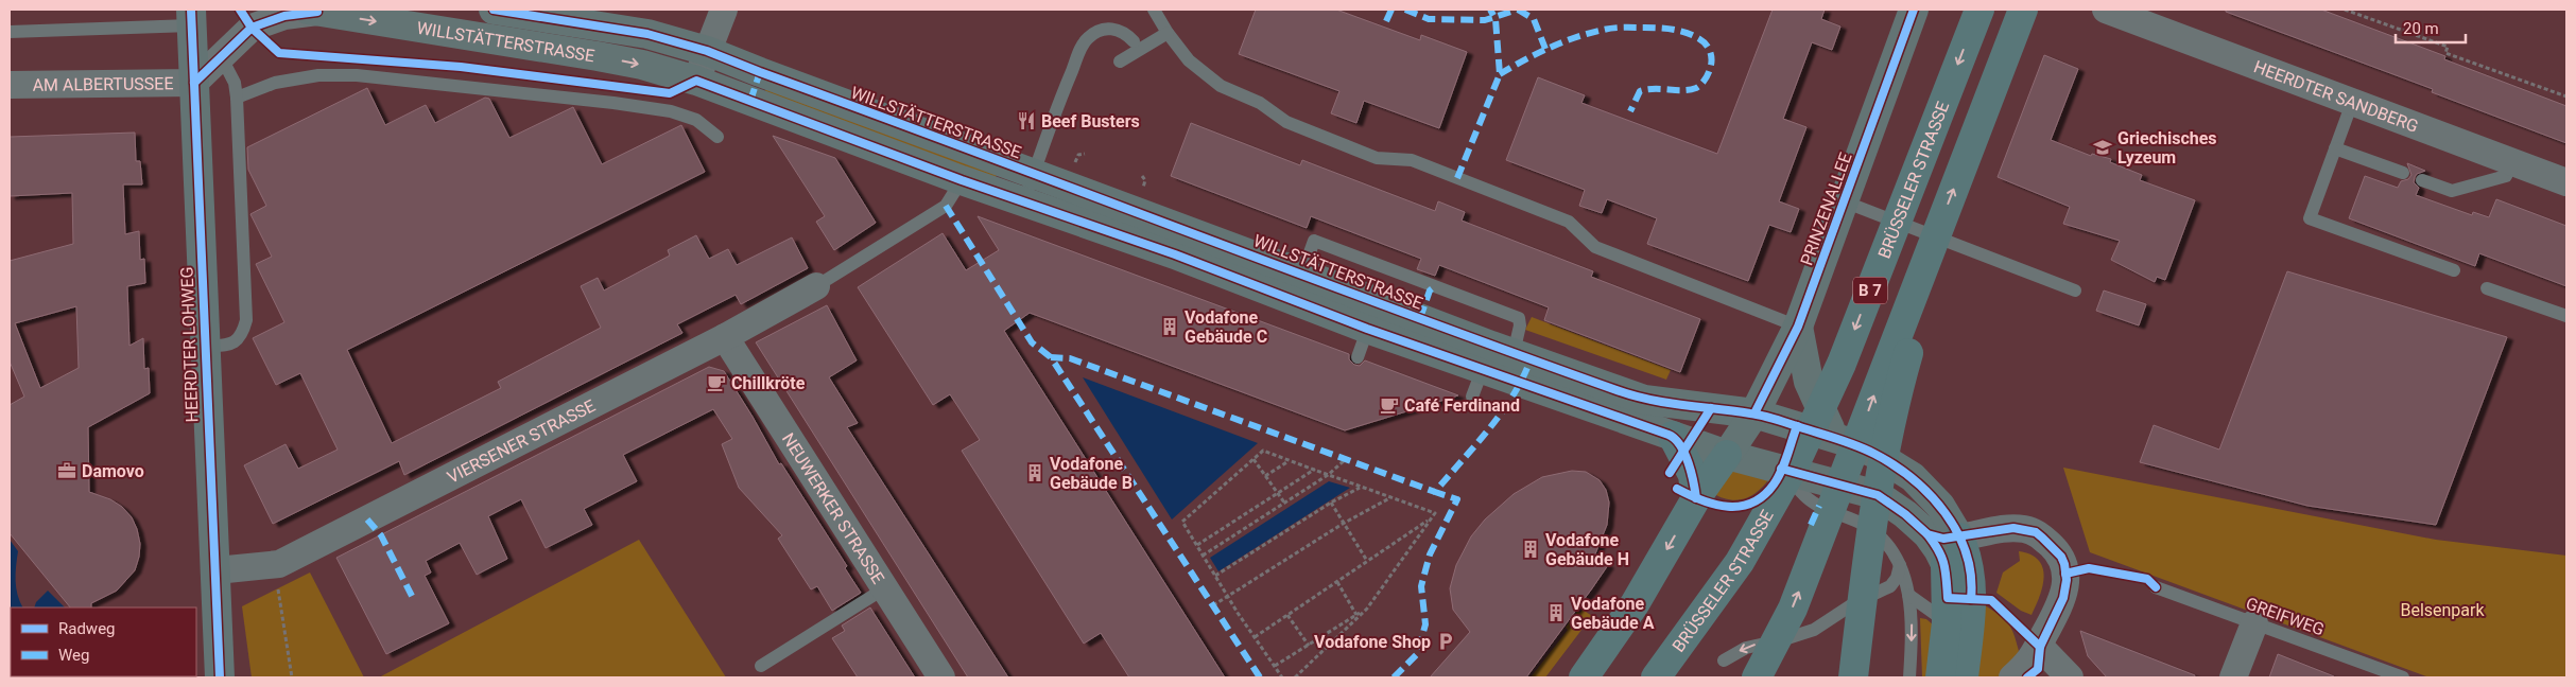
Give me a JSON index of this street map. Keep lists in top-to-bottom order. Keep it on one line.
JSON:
{"streets":{"highway":["BRÜSSELER STRASSE","B 7"],"street":["WILLSTÄTTERSTRASSE","AM ALBERTUSSEE","HEERDTER SANDBERG","PRINZENALLEE","HEERDTER LOHWEG","VIERSENER STRASSE","NEUWERKER STRASSE"],"lane":["GREIFWEG"]},"crossings":[["WILLSTÄTTERSTRASSE","AM ALBERTUSSEE"],["WILLSTÄTTERSTRASSE","PRINZENALLEE"],["WILLSTÄTTERSTRASSE","HEERDTER LOHWEG"],["AM ALBERTUSSEE","HEERDTER LOHWEG"],["HEERDTER LOHWEG","VIERSENER STRASSE"],["VIERSENER STRASSE","NEUWERKER STRASSE"]],"parks":["Belsenpark"],"places":{"restaurant":["Beef Busters"],"school or university":["Griechisches Lyzeum"],"building":["Vodafone Gebäude C","Vodafone Gebäude B","Vodafone Gebäude H","Vodafone Gebäude A"],"cafe":["Chillkröte","Café Ferdinand"],"office":["Damovo"],"parking":["Vodafone Shop"]},"legend":["Radweg","Weg"],"scale_bar":"20 m"}
